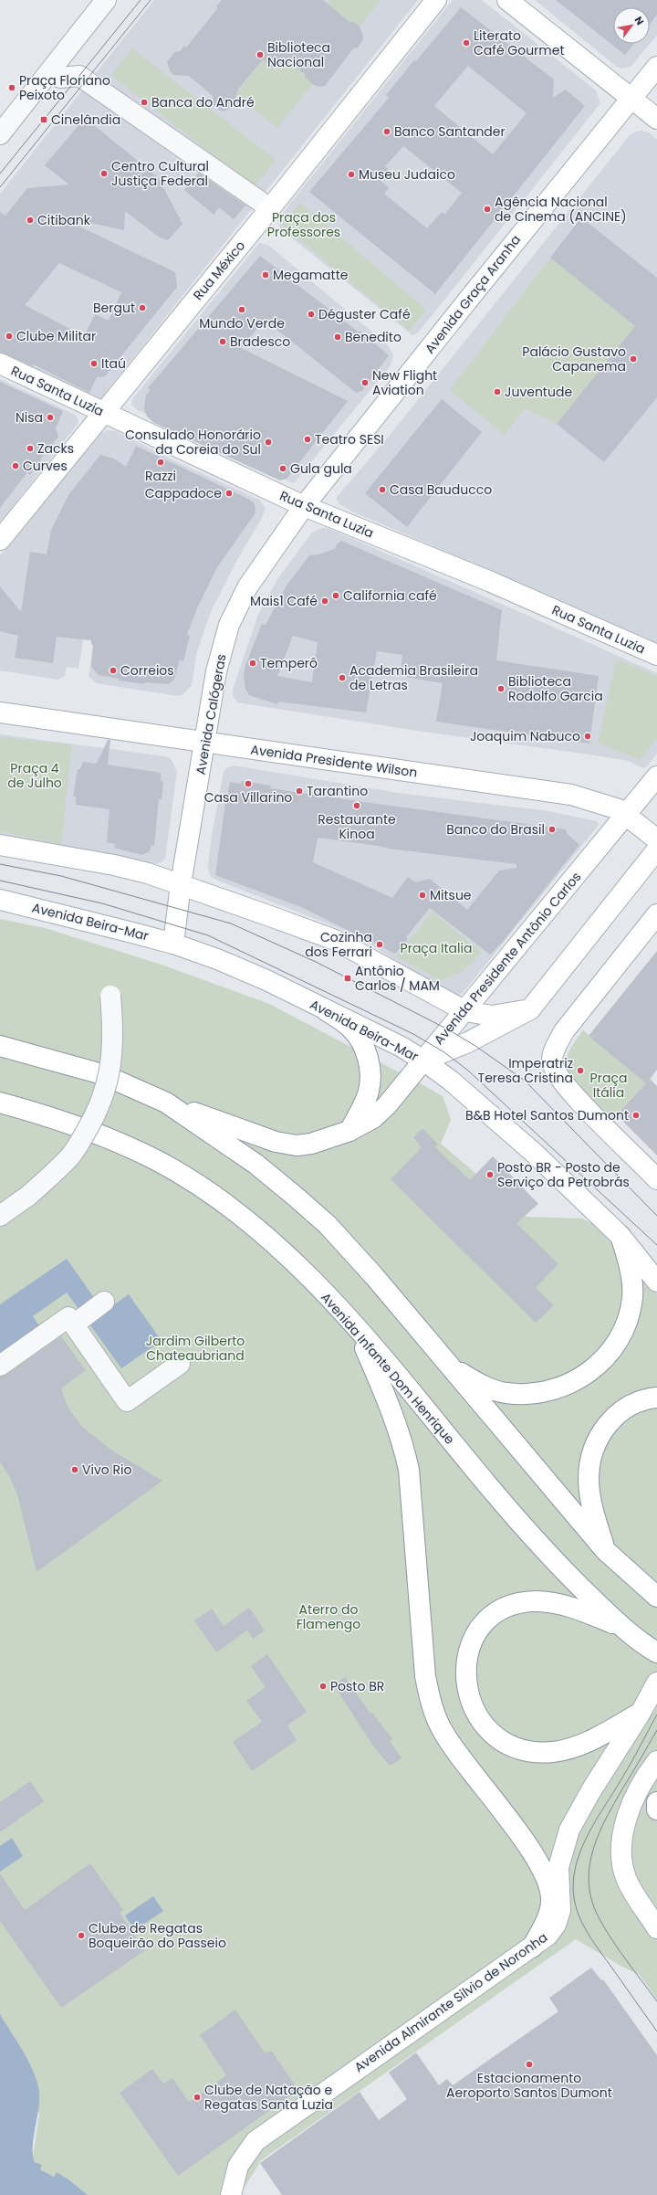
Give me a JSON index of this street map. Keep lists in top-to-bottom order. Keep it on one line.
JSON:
{"streets":{"main road":["Rua México","Avenida Graça Aranha","Rua Santa Luzia","Avenida Calógeras","Avenida Presidente Wilson","Avenida Beira-Mar","Avenida Presidente Antônio Carlos","Avenida Infante Dom Henrique","Avenida Almirante Silvio de Noronha"]},"crossings":[["Rua México","Rua Santa Luzia"],["Avenida Graça Aranha","Rua Santa Luzia"],["Avenida Graça Aranha","Avenida Calógeras"],["Rua Santa Luzia","Avenida Calógeras"],["Avenida Calógeras","Avenida Presidente Wilson"],["Avenida Calógeras","Avenida Beira-Mar"],["Avenida Presidente Wilson","Avenida Presidente Antônio Carlos"],["Avenida Beira-Mar","Avenida Presidente Antônio Carlos"]],"parks":["Praça dos Professores","Praça 4 de Julho","Praça Italia","Praça Itália","Jardim Gilberto Chateaubriand","Aterro do Flamengo"],"places":{"other":["Literato Café Gourmet","Biblioteca Nacional","Praça Floriano Peixoto","Banca do André","Banco Santander","Centro Cultural Justiça Federal","Museu Judaico","Agência Nacional de Cinema (ANCINE)","Citibank","Megamatte","Bergut","Mundo Verde","Déguster Café","Clube Militar","Benedito","Bradesco","Palácio Gustavo Capanema","Itaú","New Flight Aviation","Juventude","Nisa","Teatro SESI","Consulado Honorário da Coreia do Sul","Zacks","Razzi","Curves","Gula gula","Casa Bauducco","Cappadoce","California café","Mais1 Café","Temperô","Correios","Academia Brasileira de Letras","Biblioteca Rodolfo Garcia","Joaquim Nabuco","Casa Villarino","Tarantino","Restaurante Kinoa","Banco do Brasil","Mitsue","Cozinha dos Ferrari","Imperatriz Teresa Cristina","B&B Hotel Santos Dumont","Posto BR - Posto de Serviço da Petrobrás","Vivo Rio","Posto BR","Clube de Regatas Boqueirão do Passeio","Estacionamento Aeroporto Santos Dumont","Clube de Natação e Regatas Santa Luzia"],"transit":["Cinelândia","Antônio Carlos / MAM"]},"north":"top right"}
